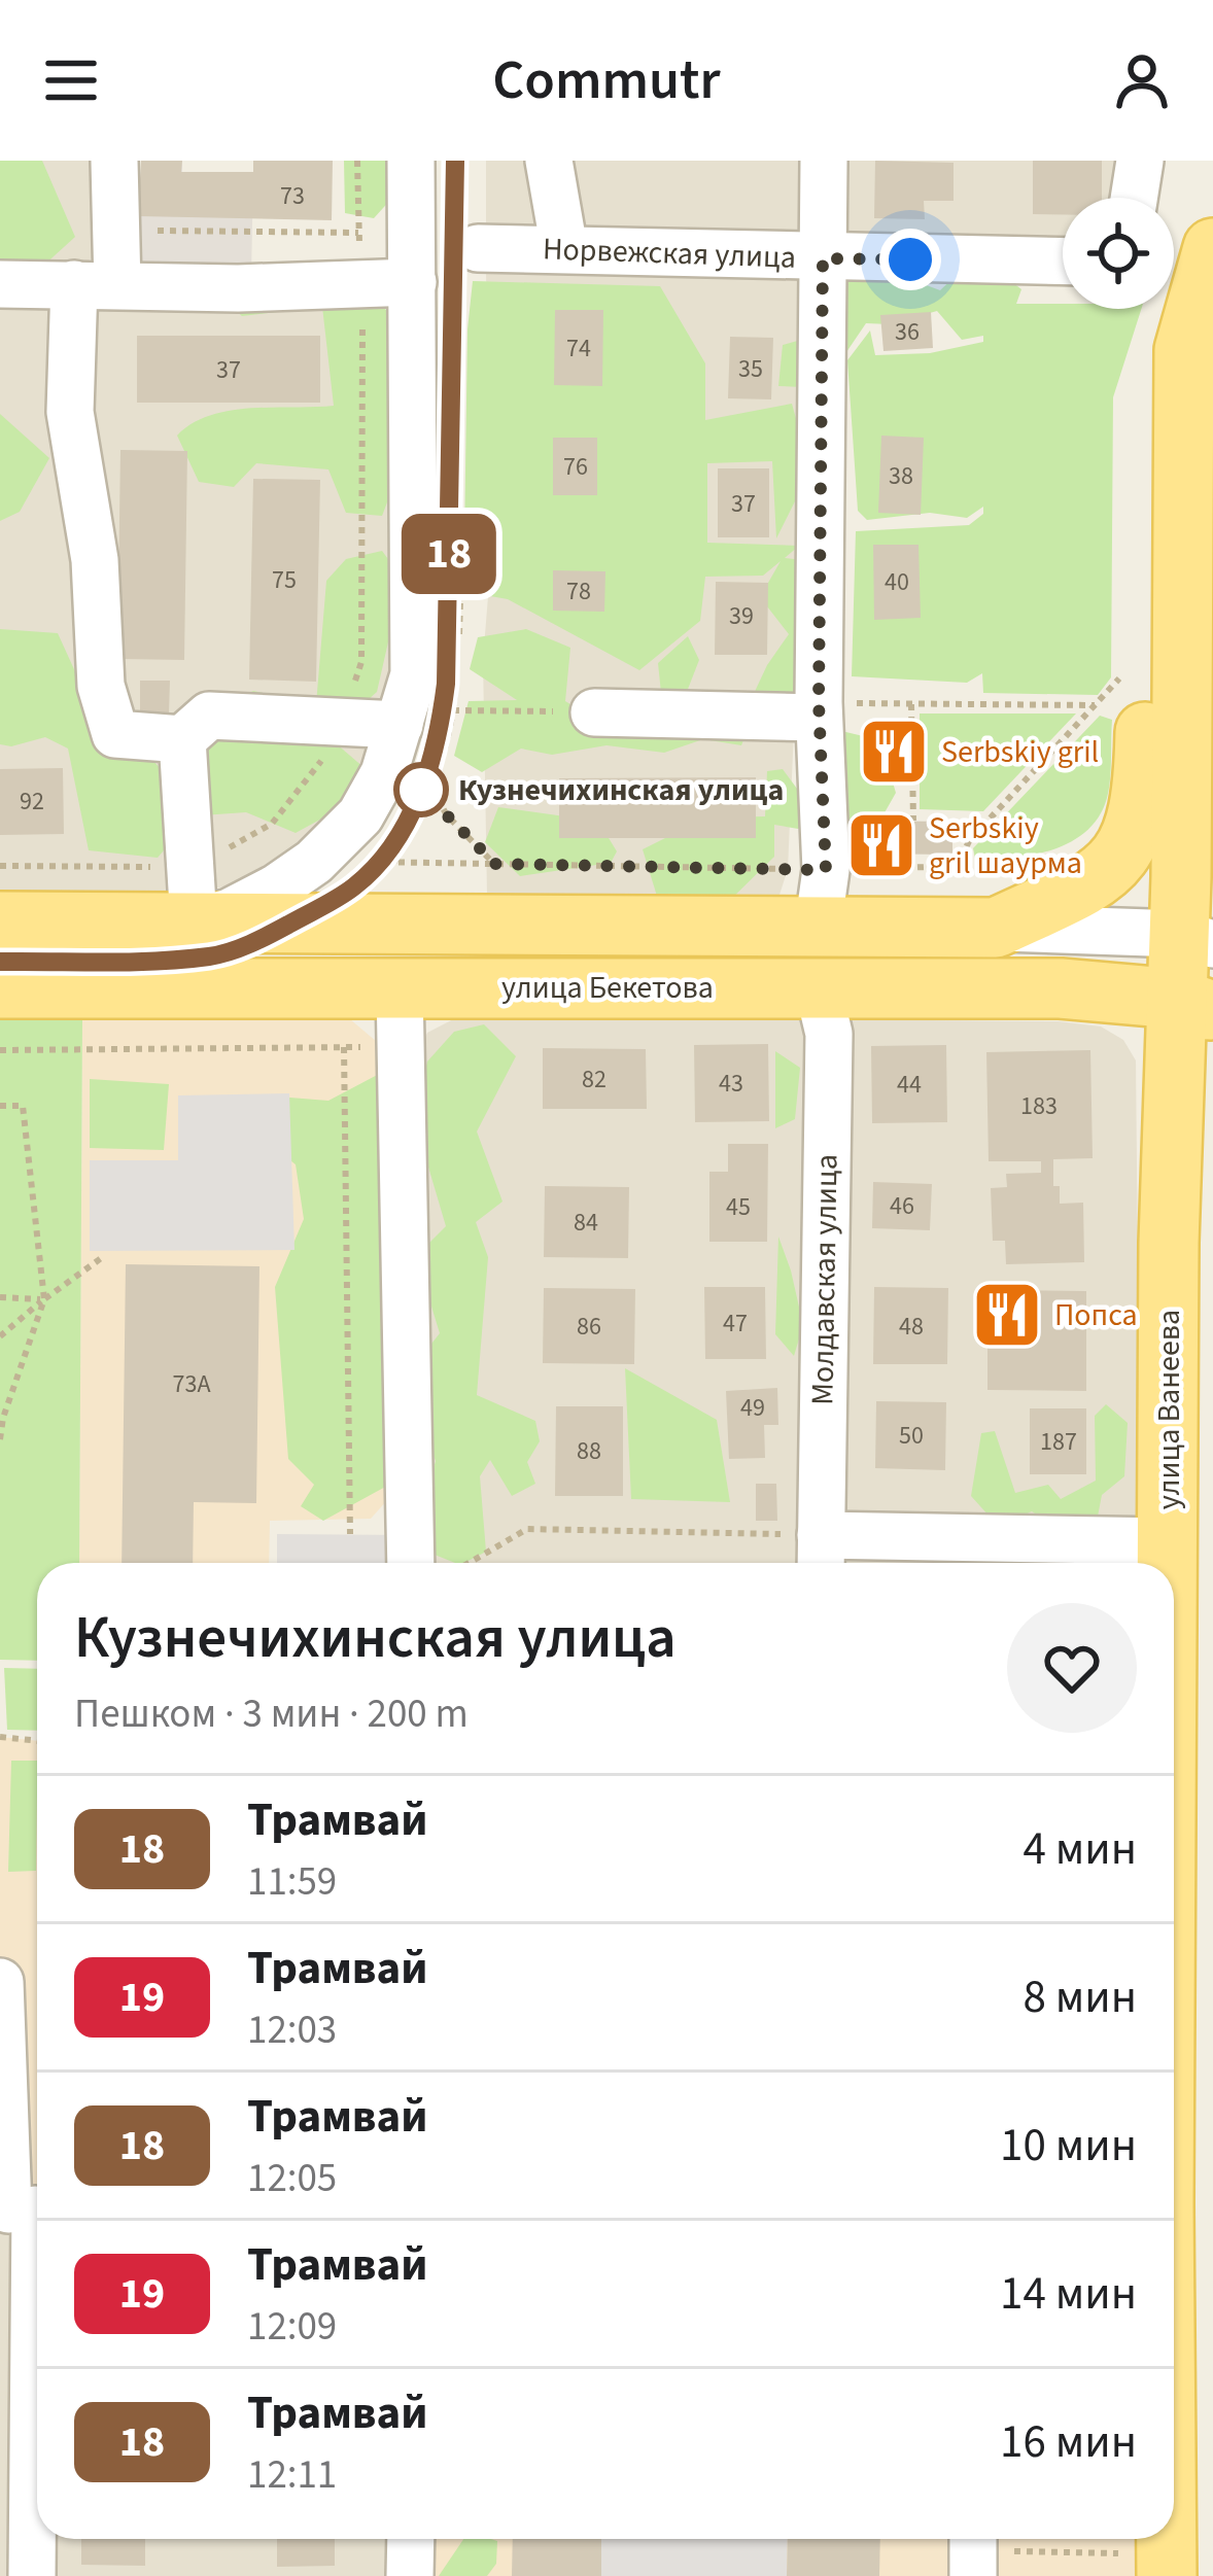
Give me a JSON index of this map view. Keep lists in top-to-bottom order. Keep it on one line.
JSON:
{"streets":{"main road":["улица Бекетова","улица Ванеева"],"street":["Норвежская улица","Молдавская улица"]},"crossings":[["улица Бекетова","Молдавская улица"],["улица Бекетова","улица Ванеева"]],"places":{"restaurant":["Serbskiy gril","Serbskiy gril шаурма","Попса"],"other":["Кузнечихинская улица"]},"lines":["tram line 18"],"house_numbers":["73","36","74","35","37","76","38","37","75","40","78","39","92","82","43","44","183","46","45","84","47","86","48","73А","49","50","187","88"],"page":{"header":"Commutr","on_map":"18","heading":["Кузнечихинская улица","Пешком · 3 мин · 200 m"],"list":[{"mark":"18","name":"Трамвай","note":"11:59","value":"4 мин"},{"mark":"19","name":"Трамвай","note":"12:03","value":"8 мин"},{"mark":"18","name":"Трамвай","note":"12:05","value":"10 мин"},{"mark":"19","name":"Трамвай","note":"12:09","value":"14 мин"},{"mark":"18","name":"Трамвай","note":"12:11","value":"16 мин"}]}}
